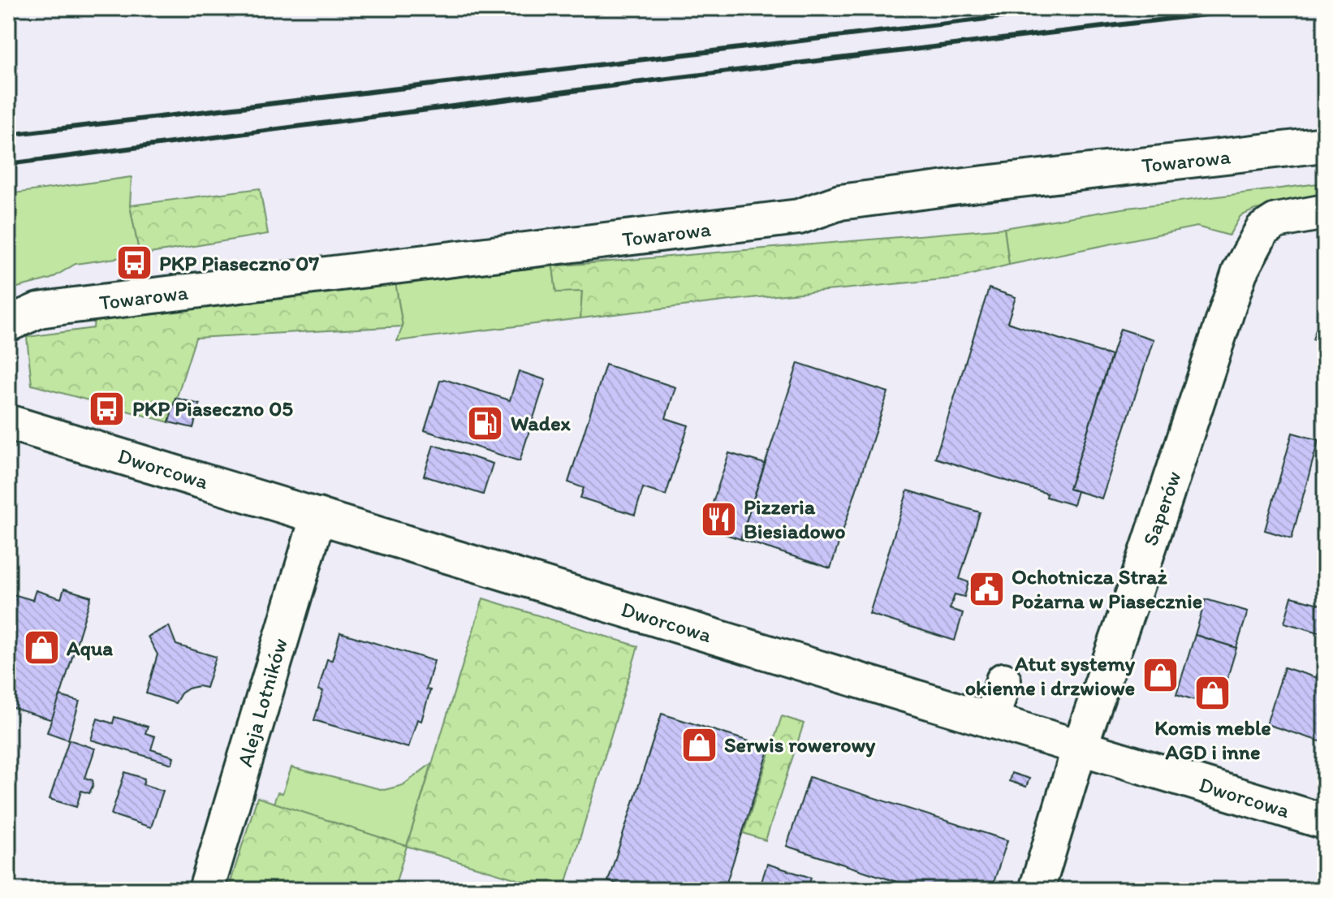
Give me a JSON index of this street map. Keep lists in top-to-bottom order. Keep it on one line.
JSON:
{"streets":{"street":["Towarowa","Dworcowa","Saperów","Aleja Lotników"]},"crossings":[["Dworcowa","Saperów"],["Dworcowa","Aleja Lotników"]],"places":{"bus stop":["PKP Piaseczno 07","PKP Piaseczno 05"],"fuel station":["Wadex"],"restaurant":["Pizzeria Biesiadowo"],"public building":["Ochotnicza Straż Pożarna w Piasecznie"],"shop":["Aqua","Atut systemy okienne i drzwiowe","Komis meble AGD i inne","Serwis rowerowy"]}}
